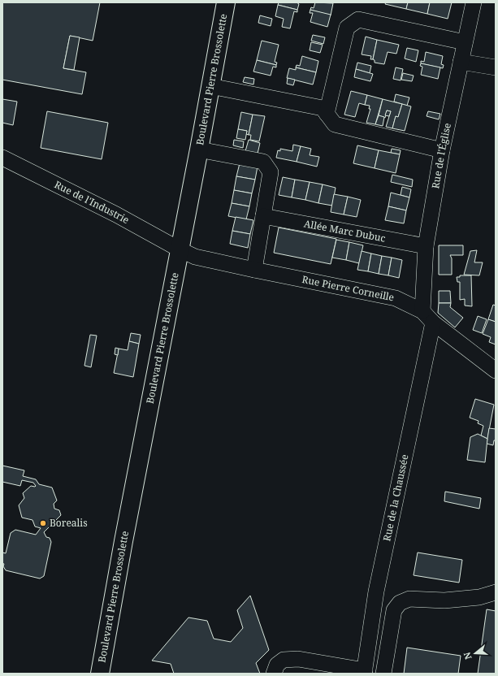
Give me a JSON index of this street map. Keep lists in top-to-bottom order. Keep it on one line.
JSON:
{"streets":{"main road":["Boulevard Pierre Brossolette"],"street":["Rue de l'Église","Rue de l'Industrie","Allée Marc Dubuc","Rue Pierre Corneille","Rue de la Chaussée"]},"crossings":[["Boulevard Pierre Brossolette","Rue de l'Industrie"],["Boulevard Pierre Brossolette","Rue Pierre Corneille"],["Rue de l'Église","Allée Marc Dubuc"],["Rue de l'Église","Rue Pierre Corneille"],["Rue de l'Industrie","Rue Pierre Corneille"],["Rue Pierre Corneille","Rue de la Chaussée"]],"places":["Borealis"],"north":"left"}
